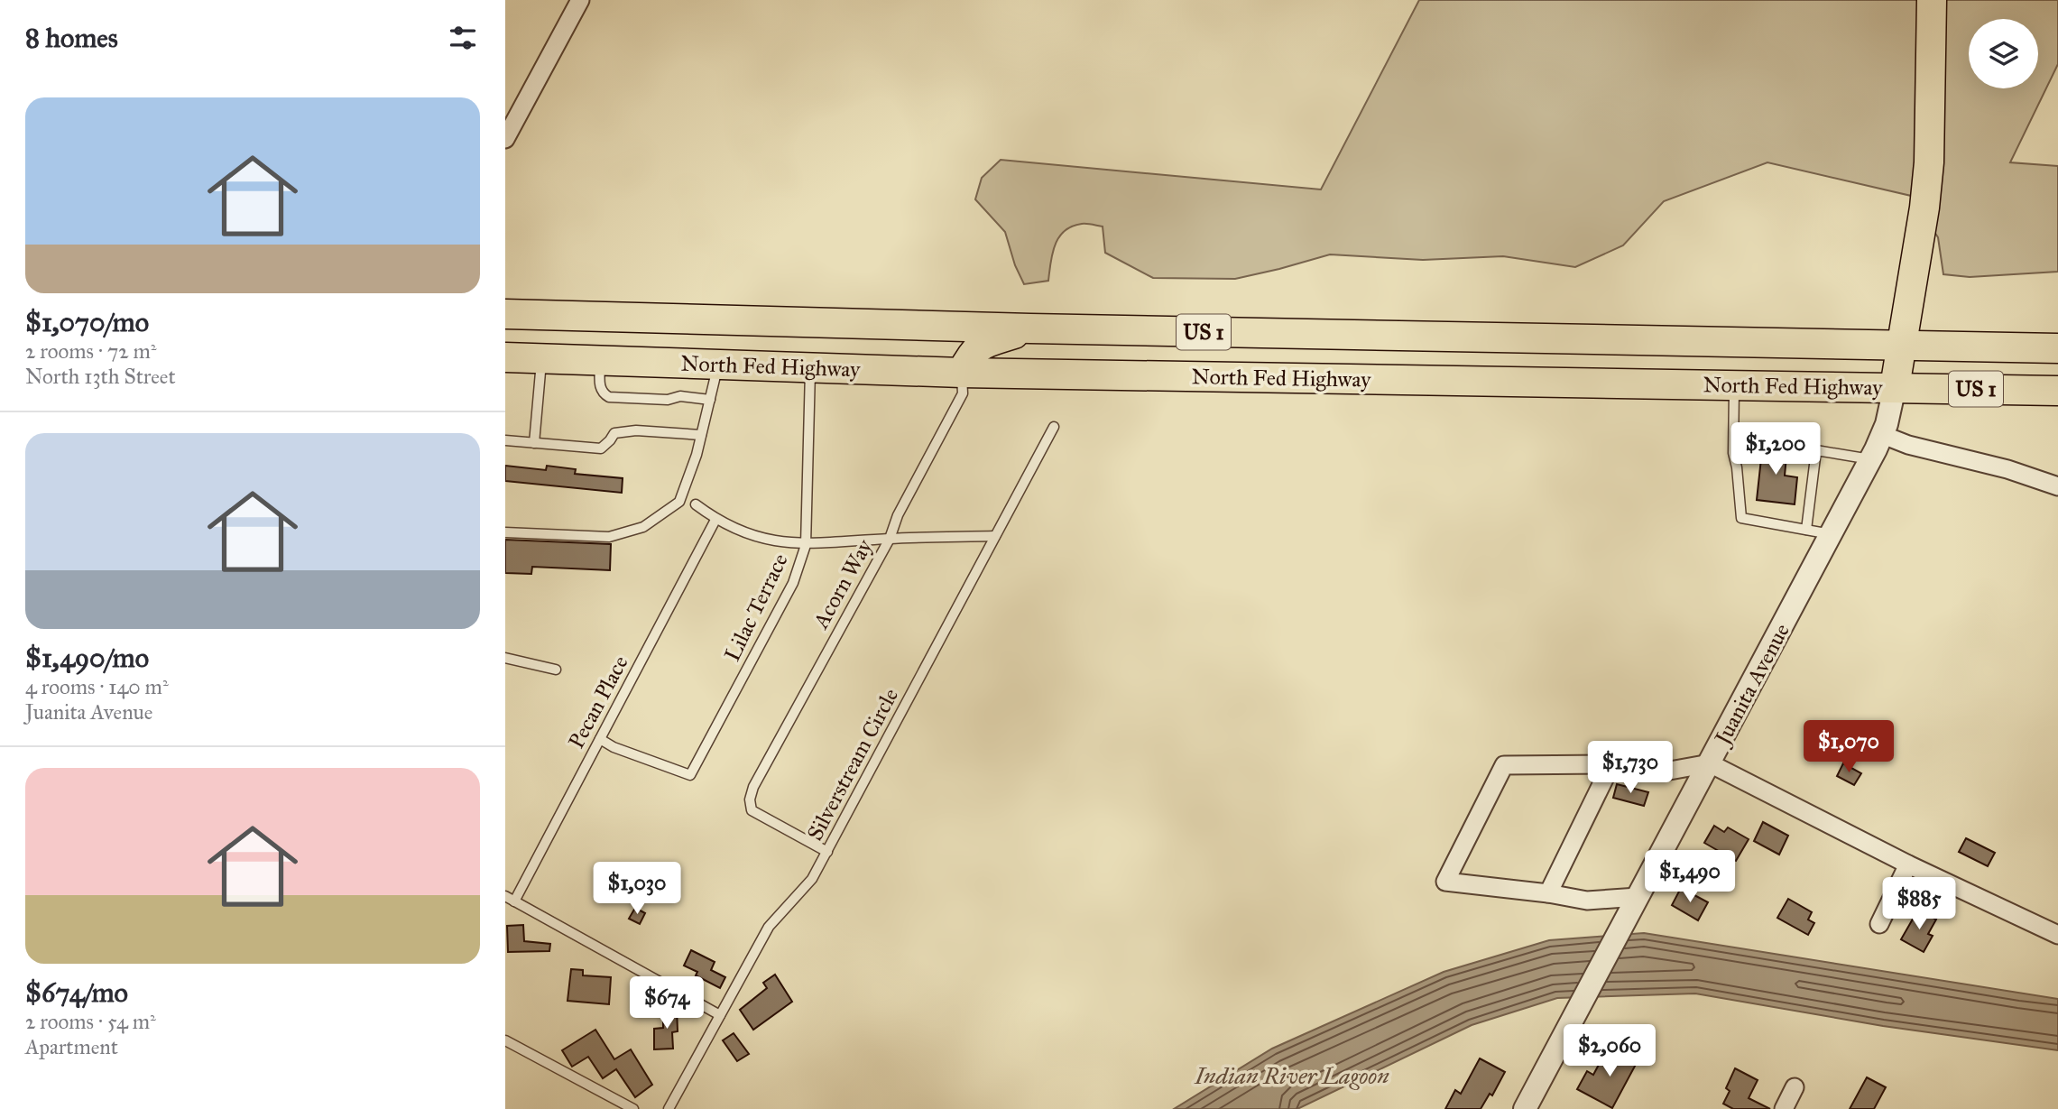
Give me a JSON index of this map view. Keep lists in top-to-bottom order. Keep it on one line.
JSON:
{"streets":{"main road":["US 1","North Fed Highway"],"street":["Juanita Avenue"],"lane":["Acorn Way","Lilac Terrace","Pecan Place","Silverstream Circle"]},"crossings":[["North Fed Highway","Acorn Way"],["North Fed Highway","Lilac Terrace"],["North Fed Highway","Juanita Avenue"],["Acorn Way","Silverstream Circle"],["Lilac Terrace","Pecan Place"]],"water":["Indian River Lagoon"],"page":{"heading":"8 homes","list":[{"name":"$1,070/mo","note":"2 rooms · 72 m² · North 13th Street"},{"name":"$1,490/mo","note":"4 rooms · 140 m² · Juanita Avenue"},{"name":"$674/mo","note":"2 rooms · 54 m² · Apartment"}],"price":["$1,200","$1,070","$1,730","$1,490","$1,030","$885","$674","$2,060"]}}
